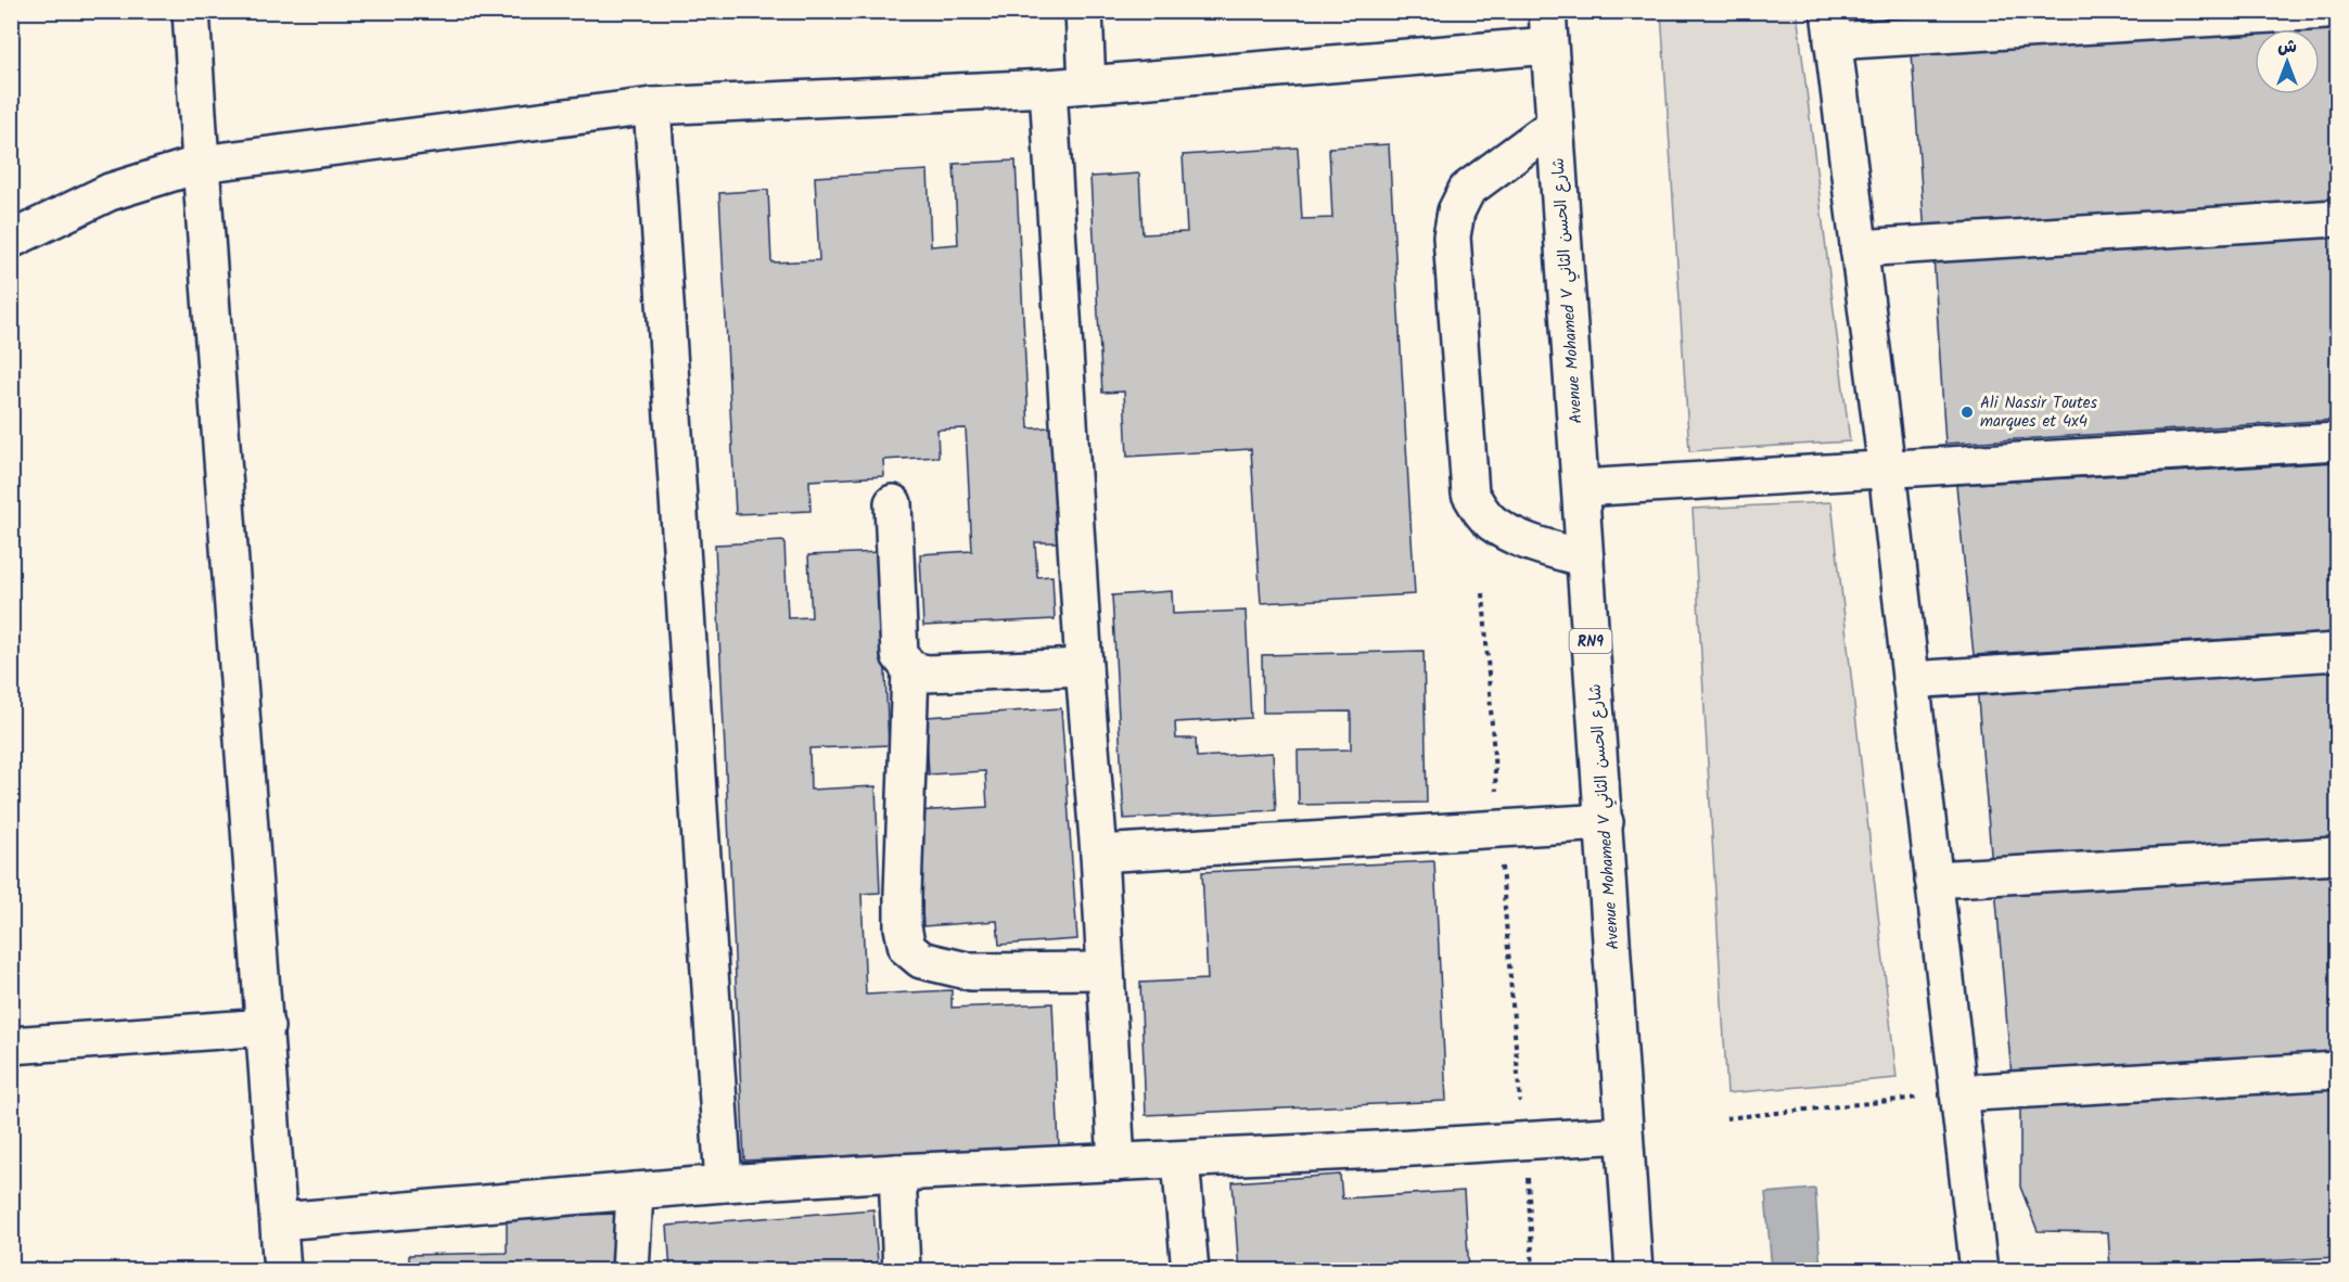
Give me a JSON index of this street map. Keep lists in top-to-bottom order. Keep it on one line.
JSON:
{"streets":{"street":["Avenue Mohamed V شارع الحسن الثاني","RN9"]},"places":["Ali Nassir Toutes marques et 4x4"],"north":"top"}
